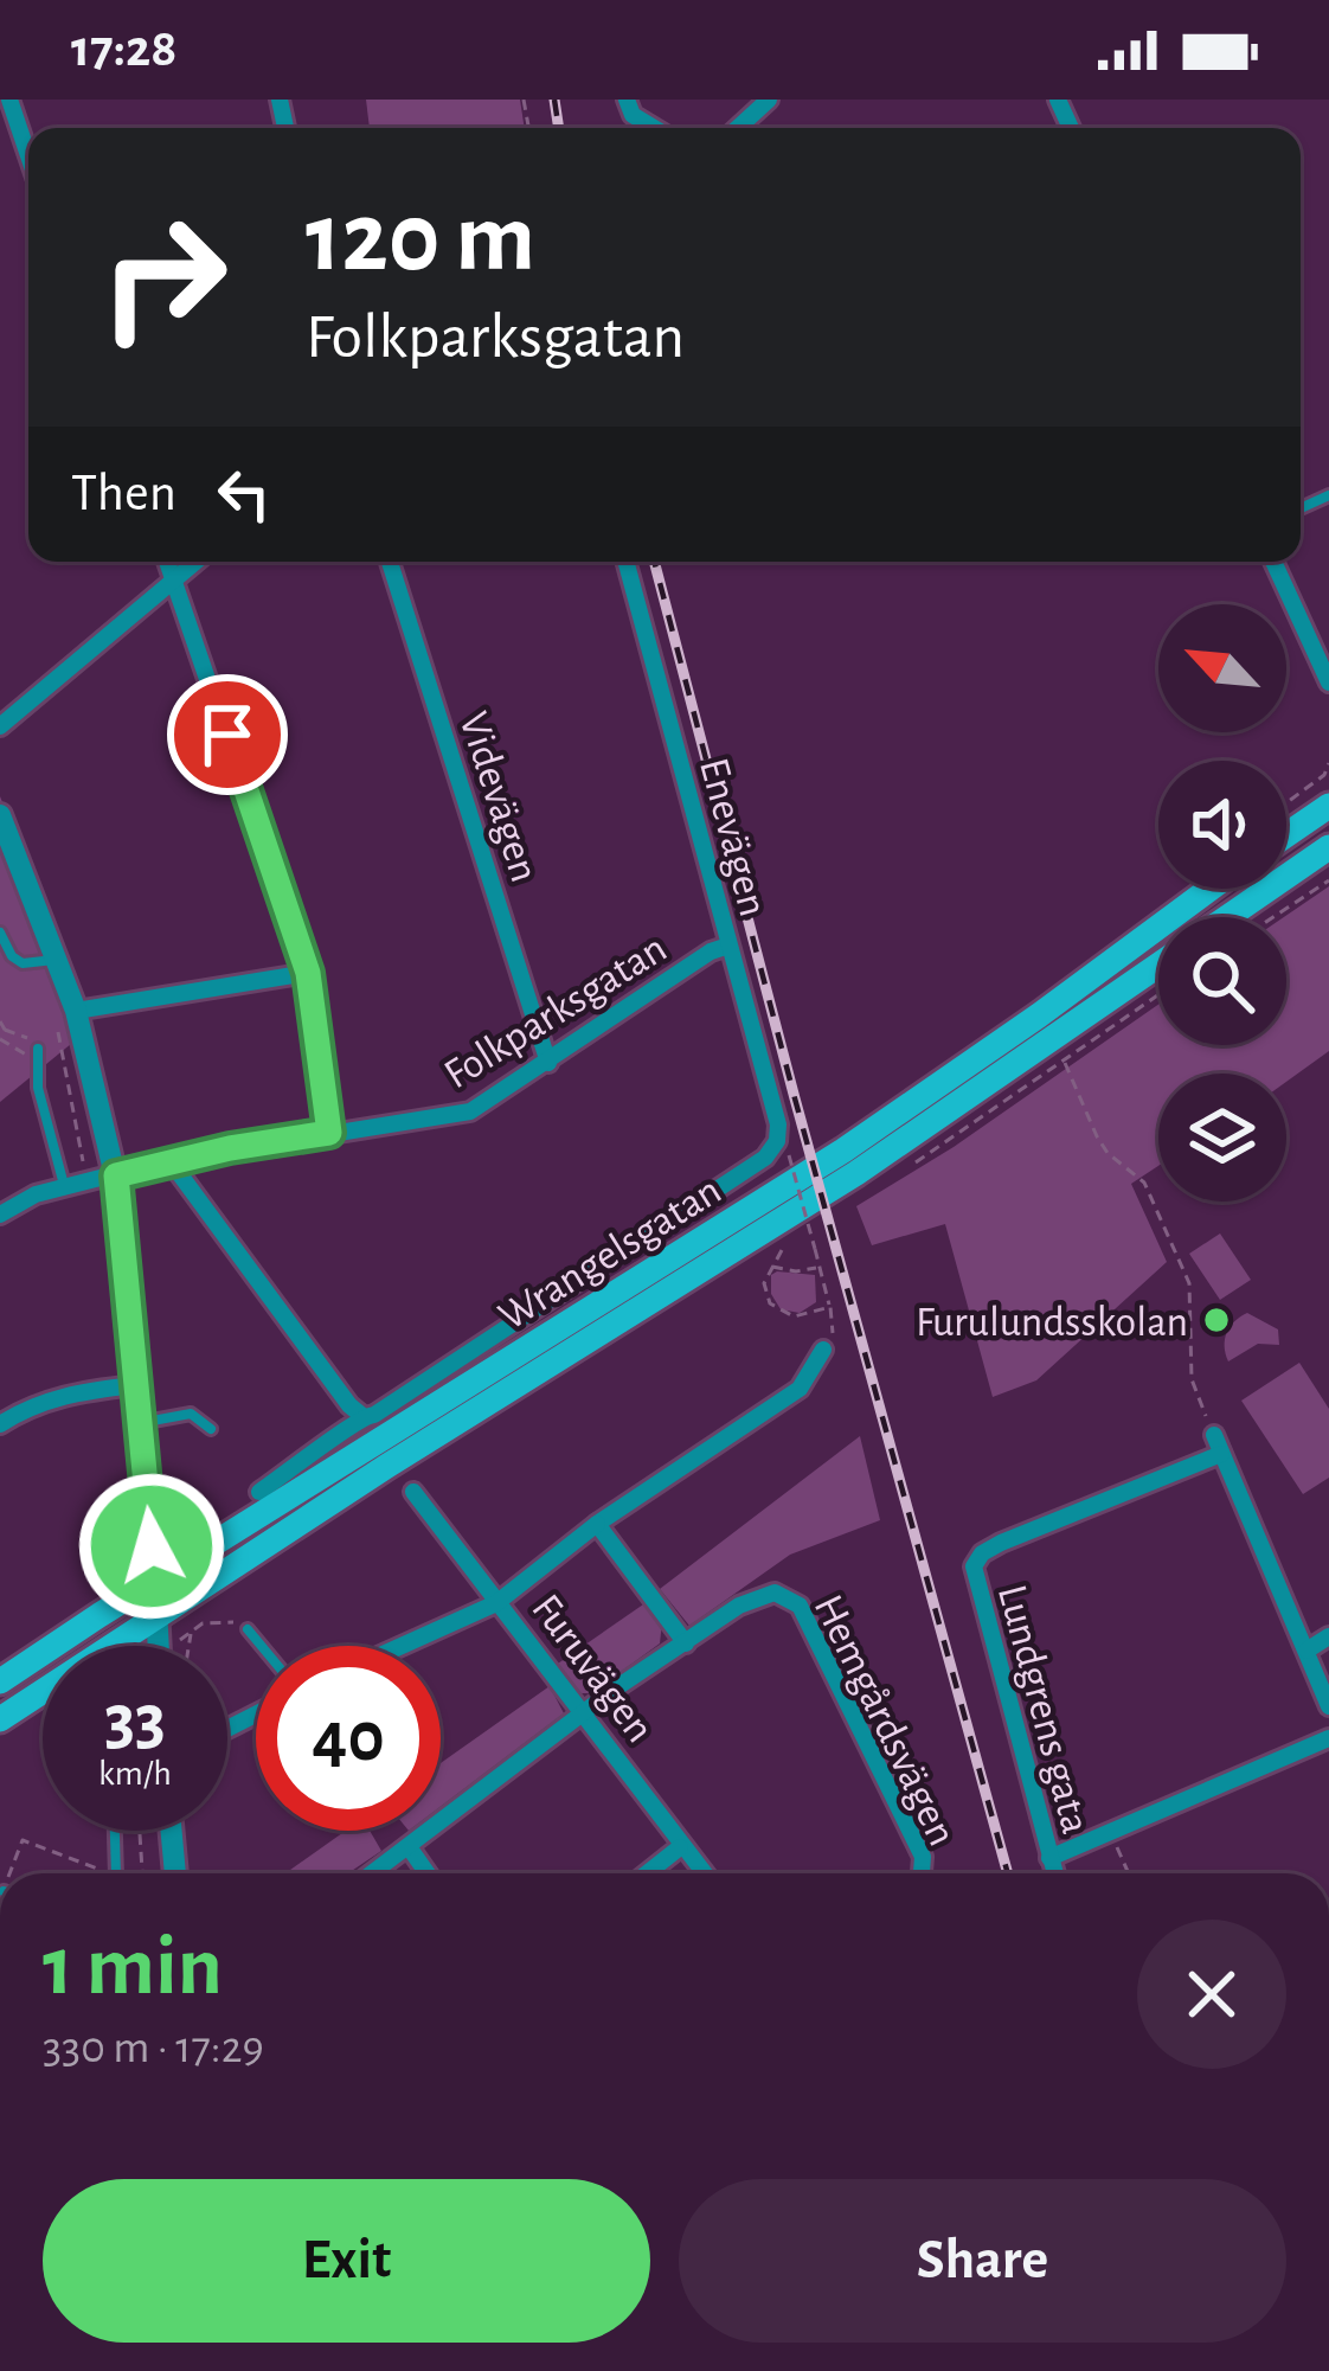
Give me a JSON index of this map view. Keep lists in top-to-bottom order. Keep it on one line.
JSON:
{"streets":{"main road":["Wrangelsgatan"],"street":["Videvägen","Enevägen","Folkparksgatan","Furuvägen","Lundgrens gata","Hemgårdsvägen"]},"crossings":[["Videvägen","Folkparksgatan"],["Enevägen","Folkparksgatan"],["Enevägen","Wrangelsgatan"]],"places":["Furulundsskolan"],"north":"top left","page":{"status":"17:28","turn":["120 m","Folkparksgatan"],"then":"Then","speed":"33 km/h","limit":"40","heading":["1 min","330 m · 17:29"],"buttons":["Exit","Share"]}}
